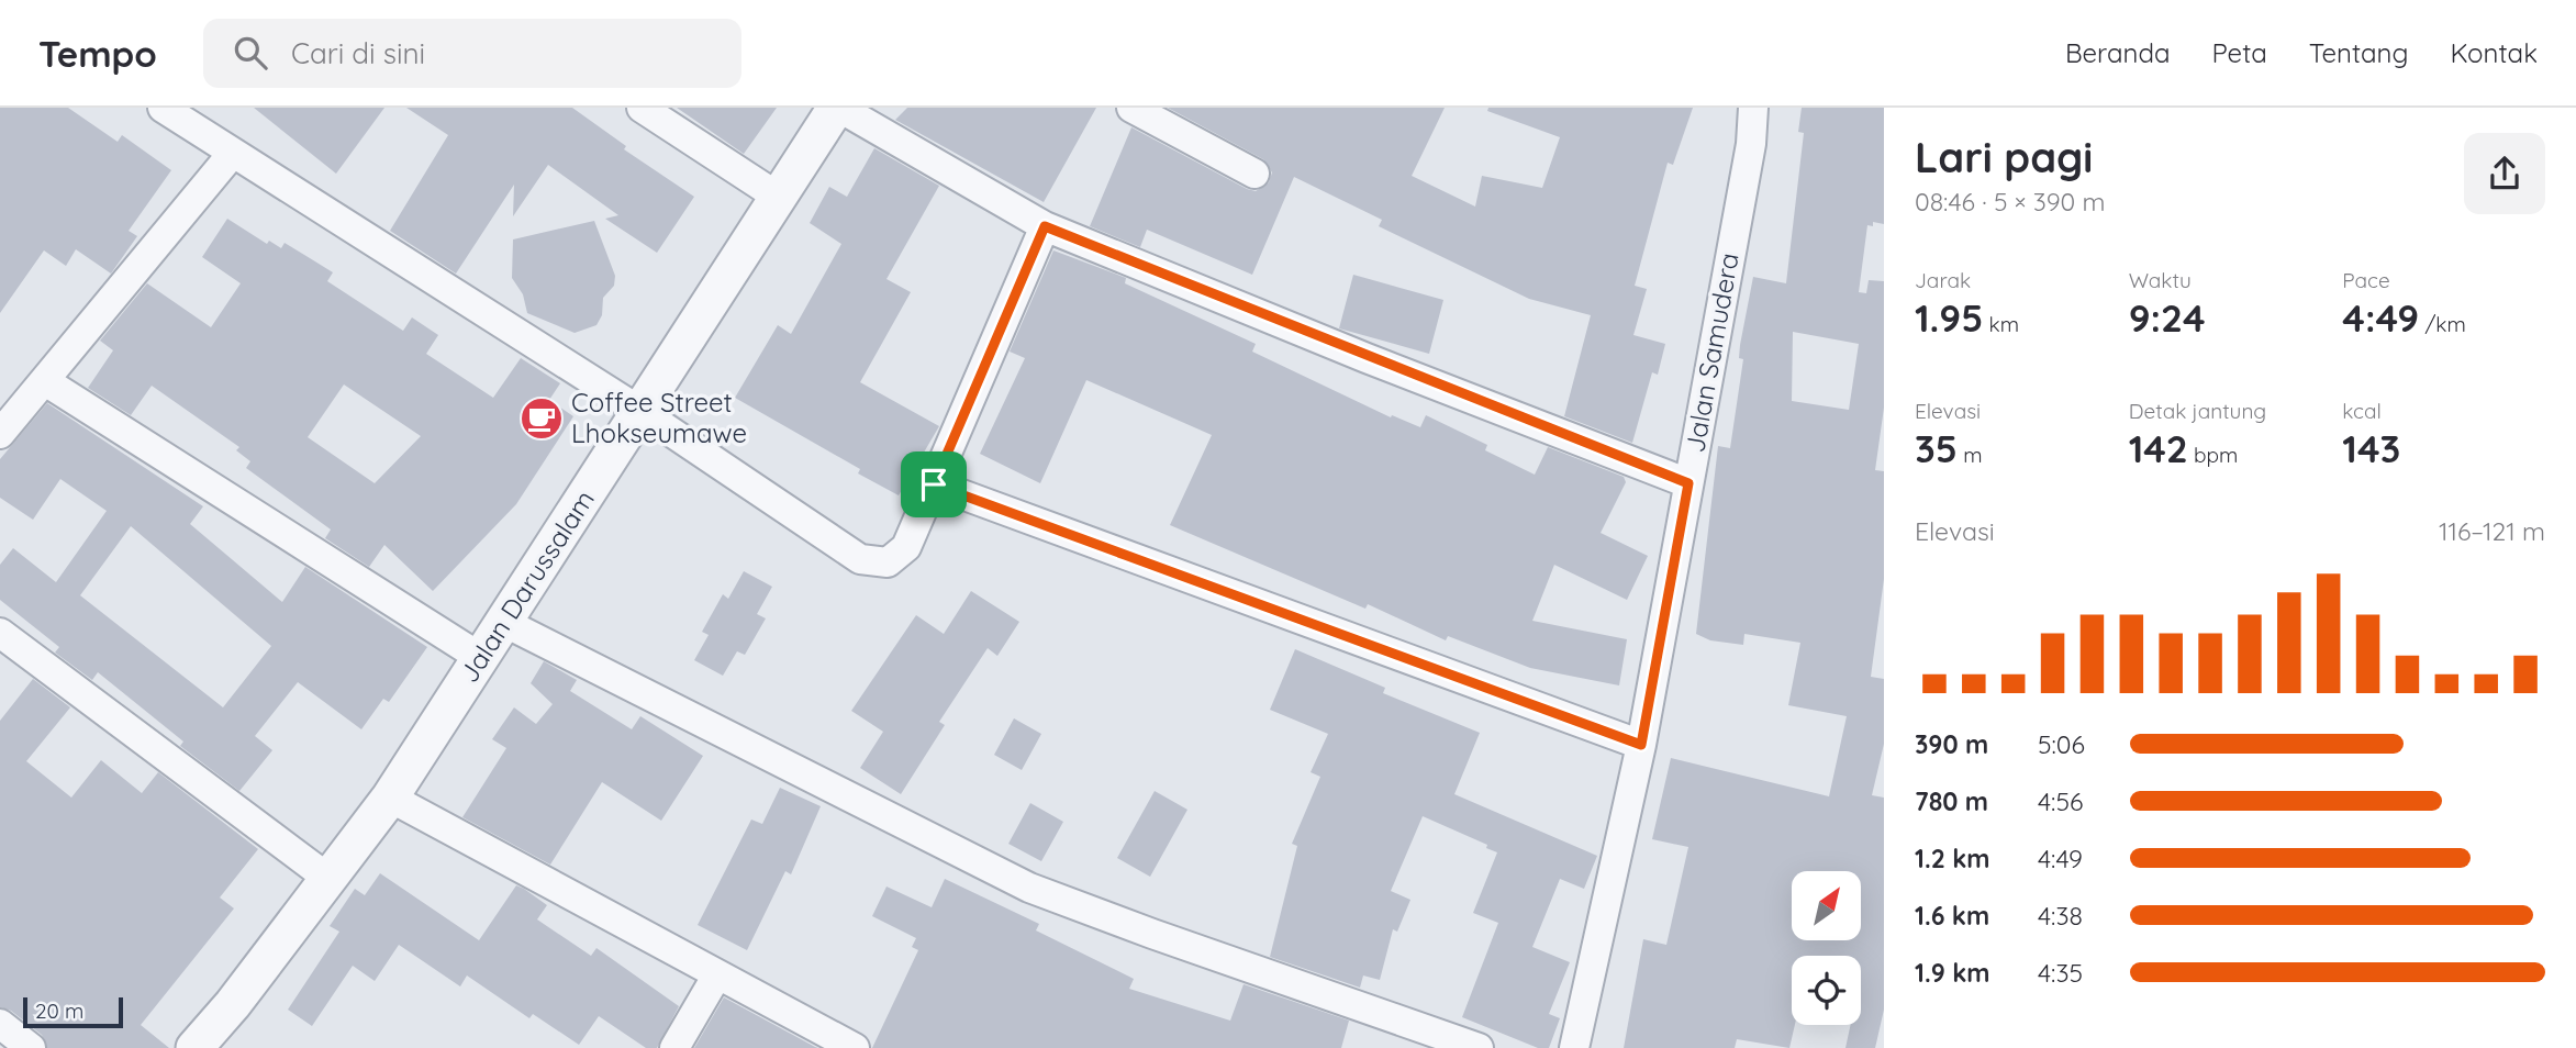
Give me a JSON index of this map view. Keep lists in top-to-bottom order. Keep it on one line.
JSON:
{"streets":{"street":["Jalan Samudera","Jalan Darussalam"]},"places":{"cafe":["Coffee Street Lhokseumawe"]},"scale_bar":"20 m","north":"top right","page":{"header":"Tempo","search":"Cari di sini","nav":["Beranda","Peta","Tentang","Kontak"],"heading":["Lari pagi","08:46 · 5 × 390 m"],"stats":[["Jarak","1.95 km"],["Waktu","9:24"],["Pace","4:49 /km"],["Elevasi","35 m"],["Detak jantung","142 bpm"],["kcal","143"]],"chart":["Elevasi","116–121 m"],"list":[{"name":"390 m","note":"5:06"},{"name":"780 m","note":"4:56"},{"name":"1.2 km","note":"4:49"},{"name":"1.6 km","note":"4:38"},{"name":"1.9 km","note":"4:35"}],"scale":"20 m"}}
